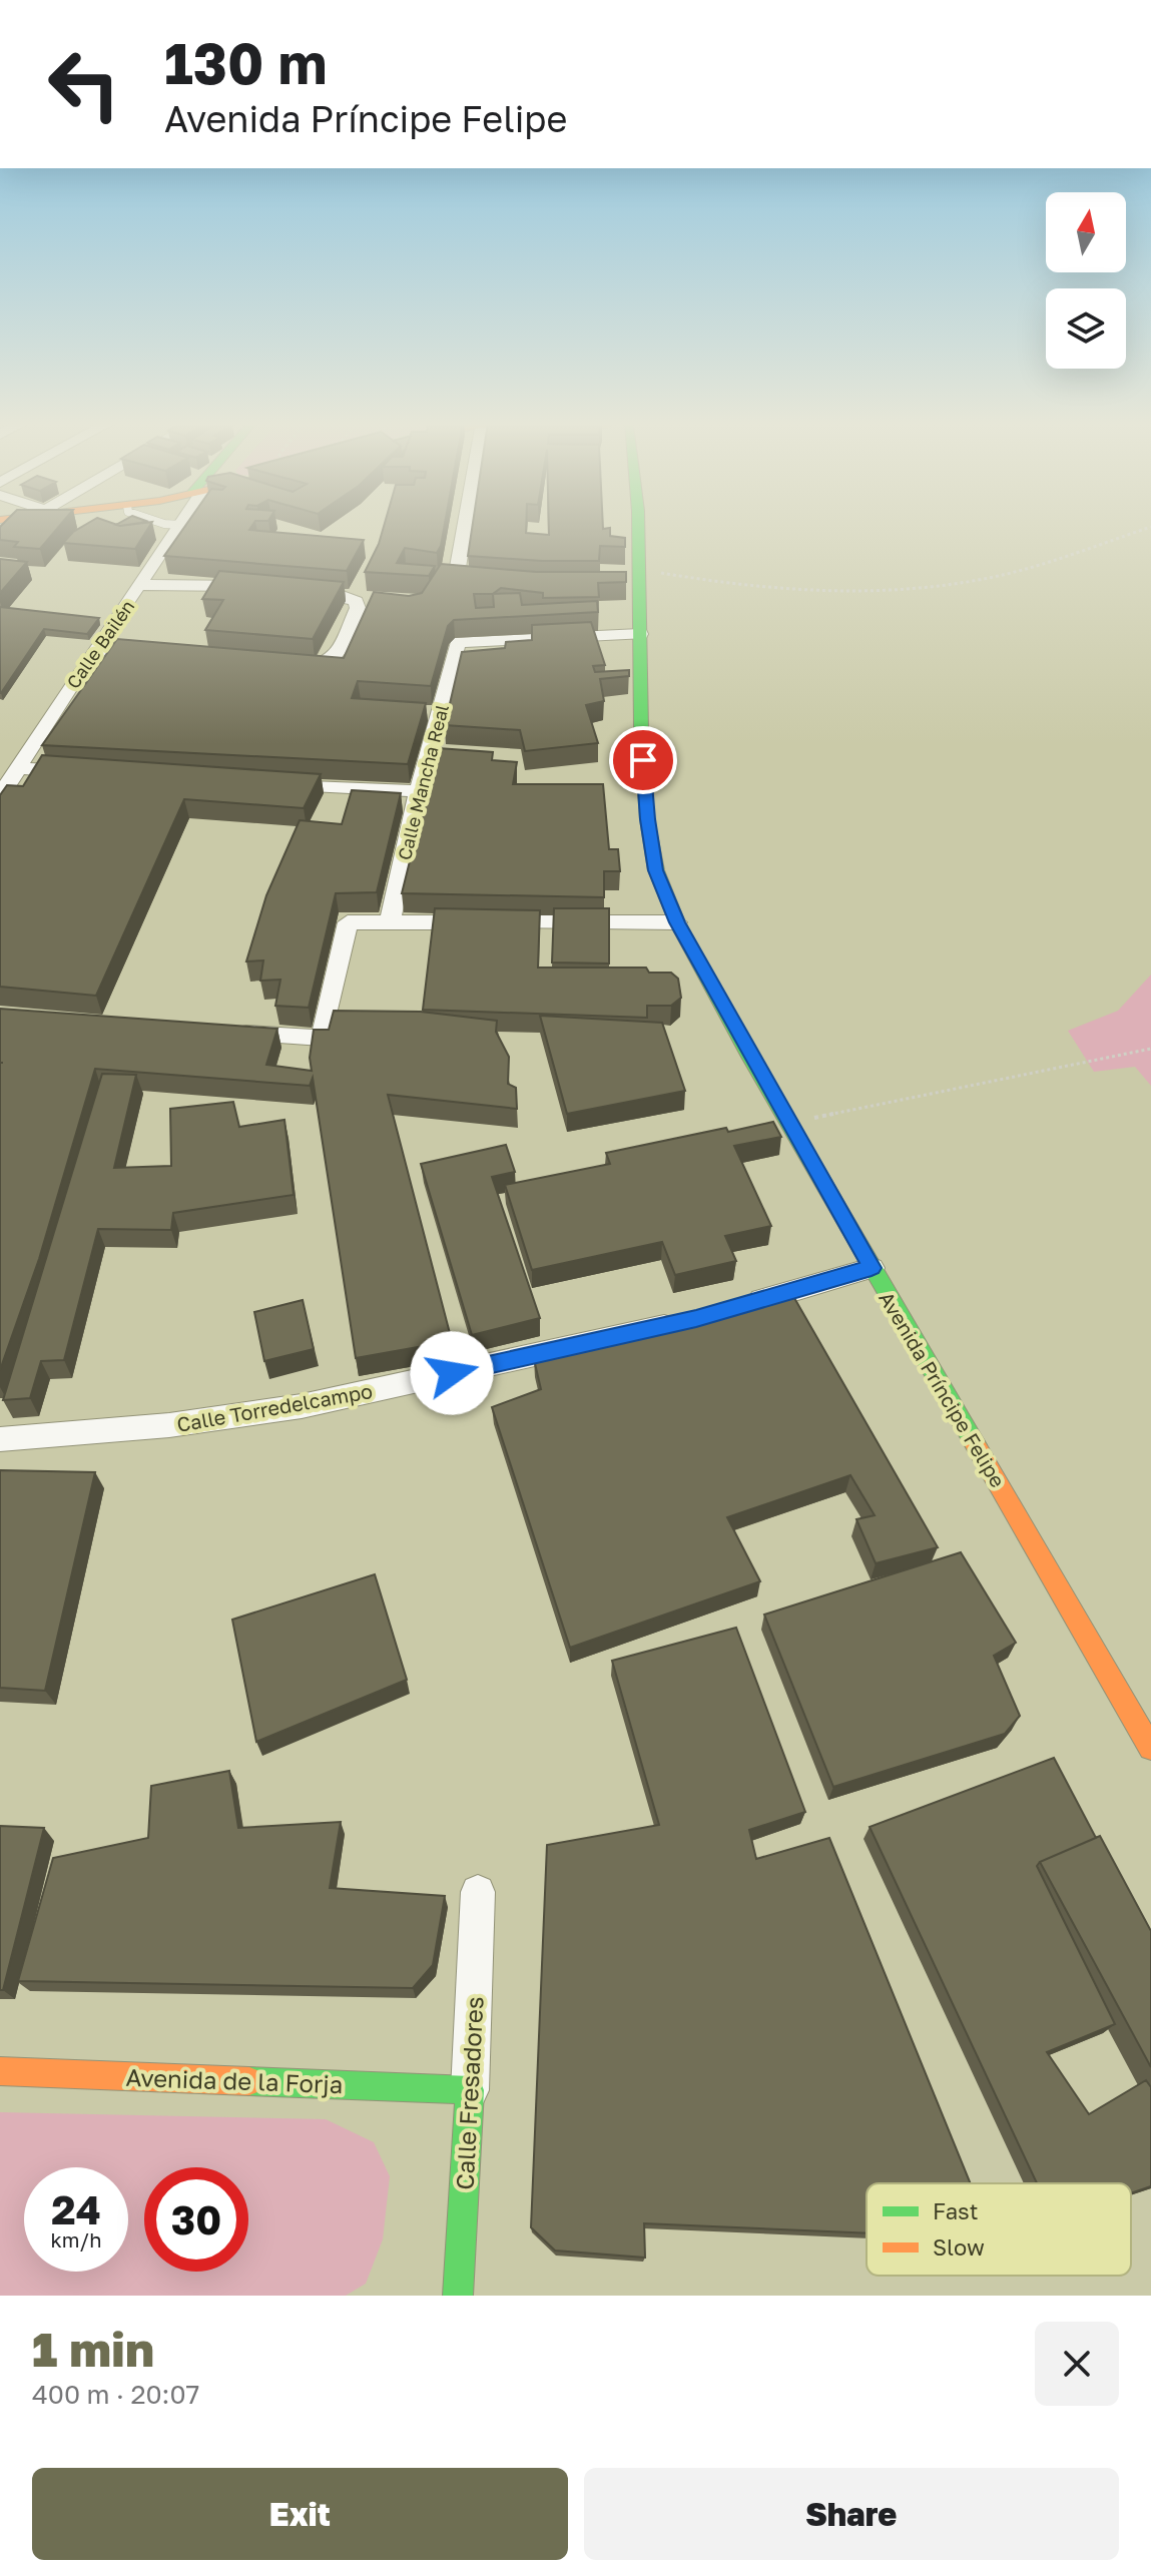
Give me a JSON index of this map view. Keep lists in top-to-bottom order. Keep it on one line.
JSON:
{"streets":{"main road":["Avenida Príncipe Felipe","Avenida de la Forja","Calle Fresadores"],"street":["Calle Bailén","Calle Mancha Real","Calle Torredelcampo"]},"crossings":[["Calle Mancha Real","Avenida Príncipe Felipe"],["Avenida de la Forja","Calle Fresadores"]],"legend":["Fast","Slow"],"north":"top","page":{"turn":["130 m","Avenida Príncipe Felipe"],"speed":"24 km/h","limit":"30","heading":["1 min","400 m · 20:07"],"buttons":["Exit","Share"]}}
